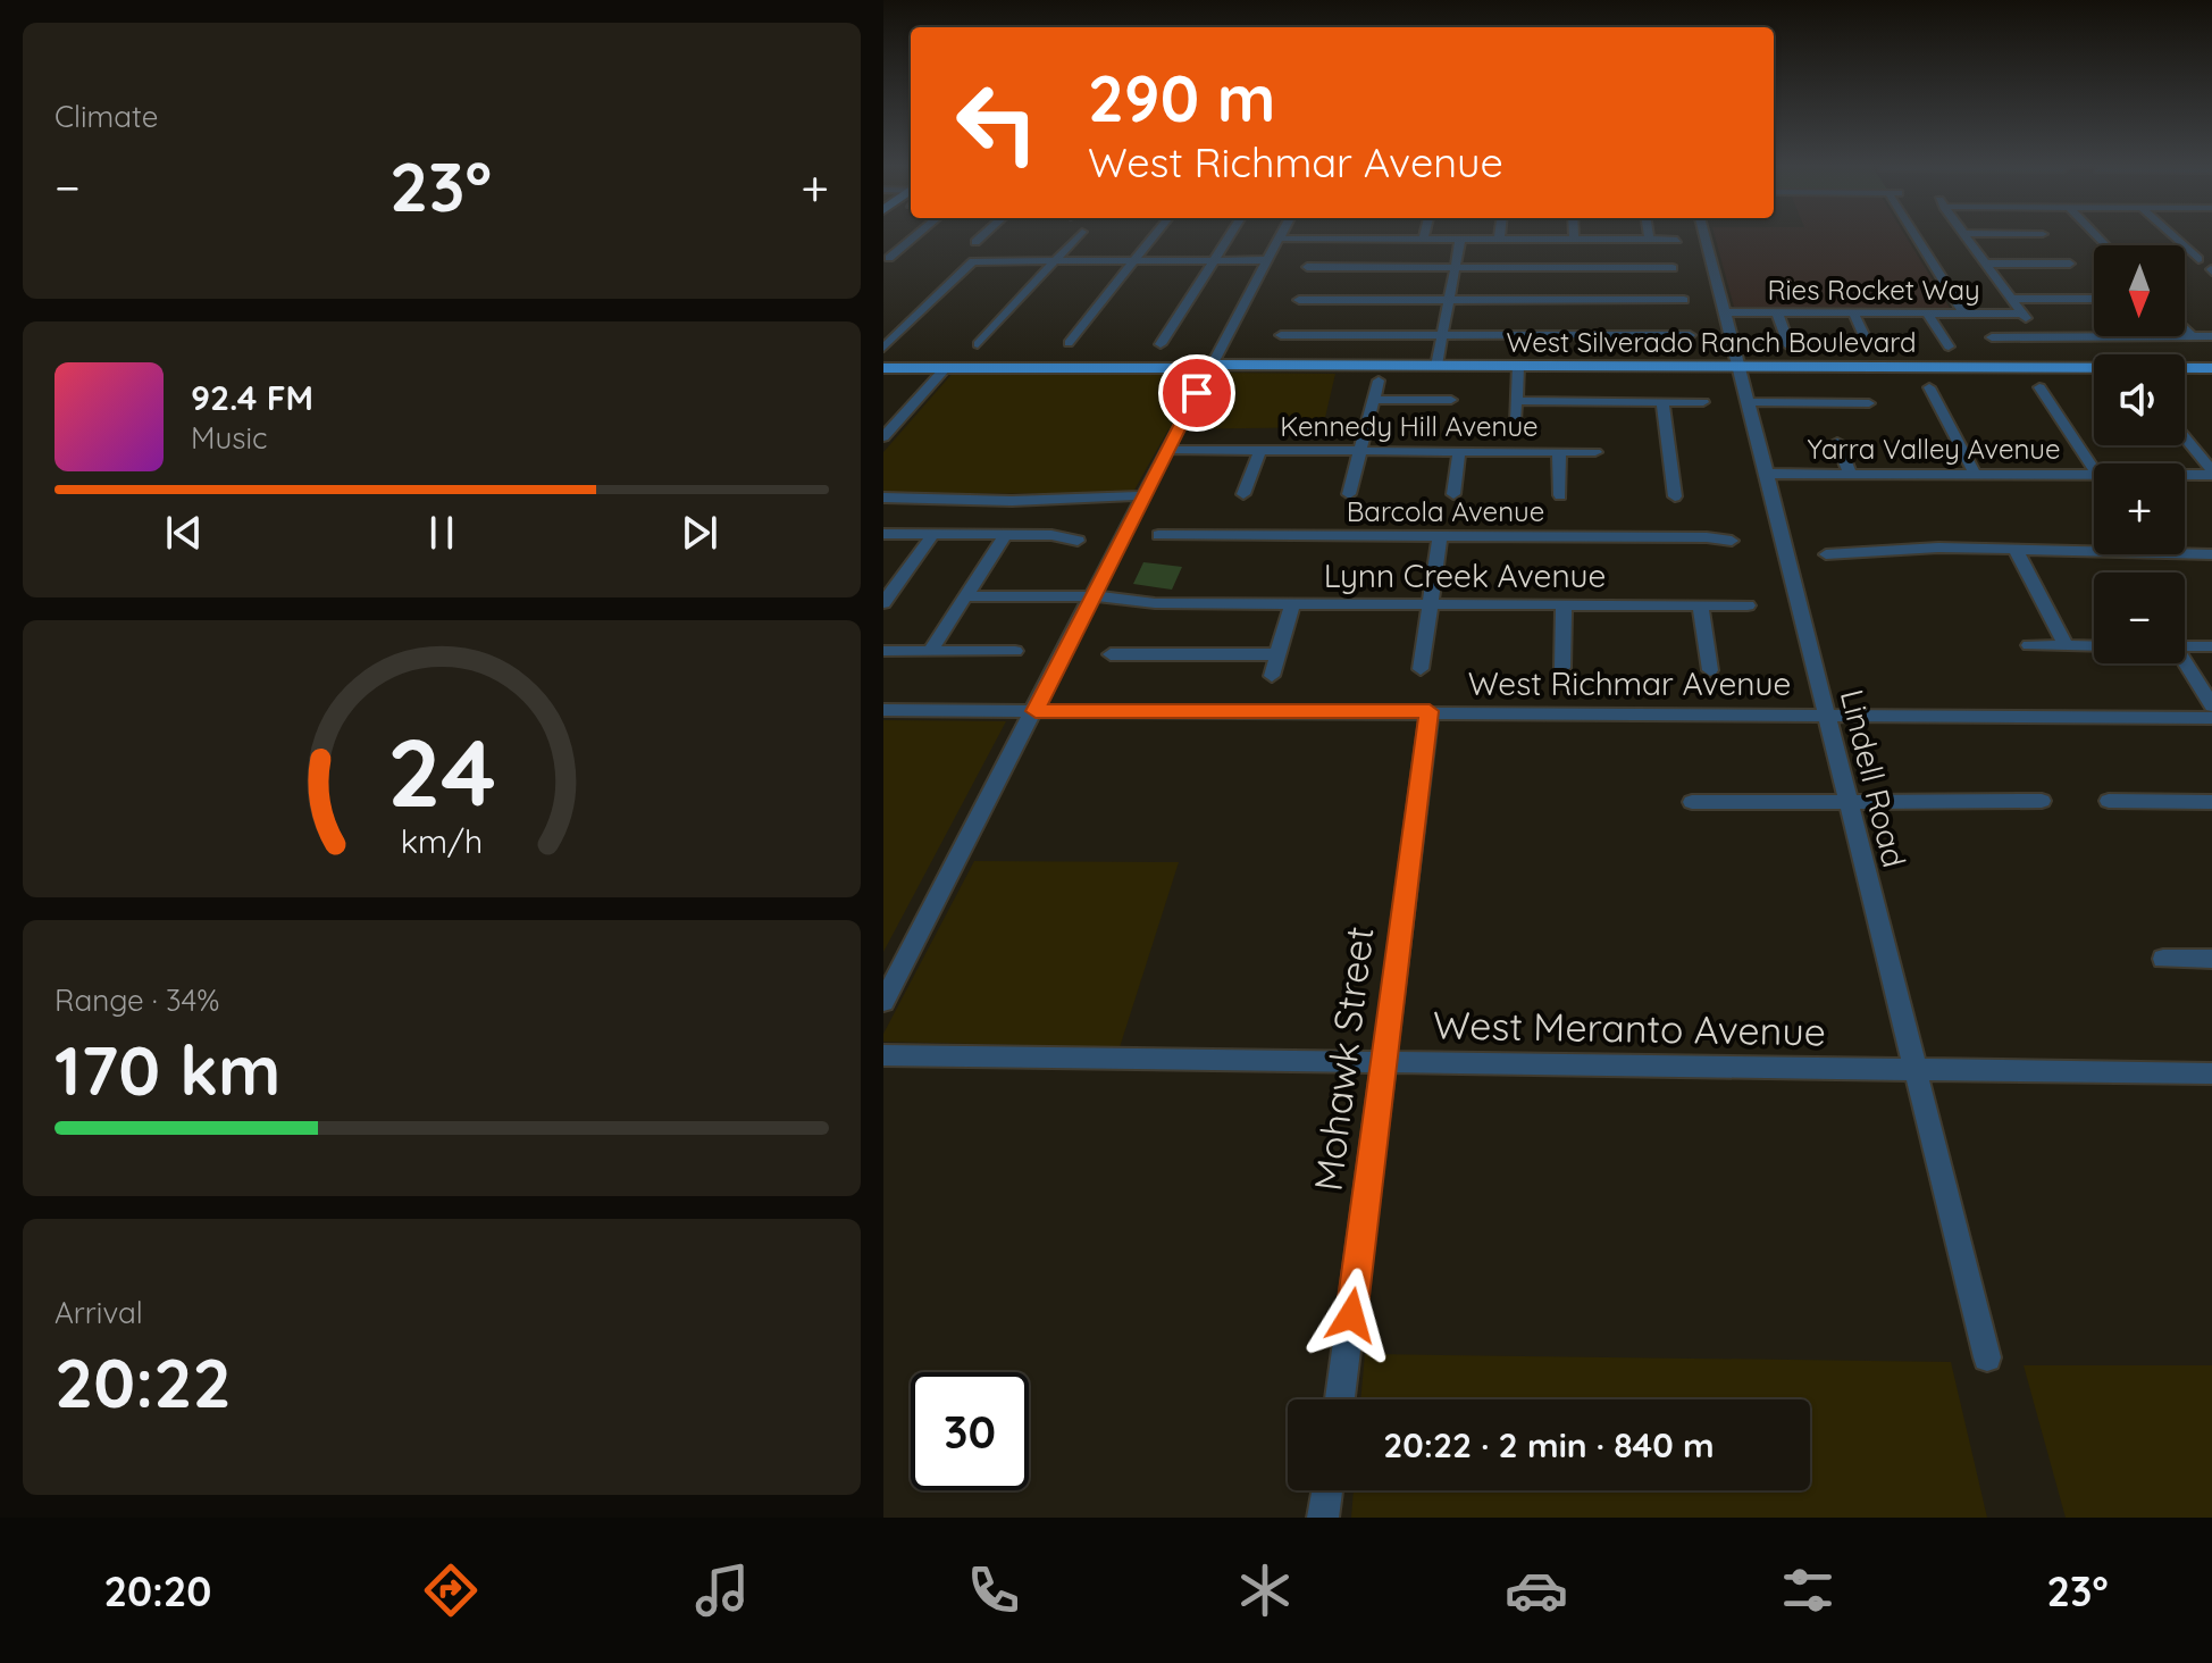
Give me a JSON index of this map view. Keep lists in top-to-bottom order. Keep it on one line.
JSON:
{"streets":{"main road":["West Silverado Ranch Boulevard"],"street":["Ries Rocket Way","Kennedy Hill Avenue","Yarra Valley Avenue","Barcola Avenue","Lynn Creek Avenue","West Richmar Avenue","Lindell Road","West Meranto Avenue","Mohawk Street"]},"crossings":[["Ries Rocket Way","Lindell Road"],["West Silverado Ranch Boulevard","Lindell Road"],["Yarra Valley Avenue","Lindell Road"],["West Richmar Avenue","Lindell Road"],["West Richmar Avenue","Mohawk Street"],["Lindell Road","West Meranto Avenue"],["West Meranto Avenue","Mohawk Street"]],"north":"bottom","page":{"tile":["Climate",["Range · 34%","170 km"],["Arrival","20:22"]],"turn":["290 m","West Richmar Avenue"],"heat":["−","23°","+"],"map_buttons":["+","−"],"song":["92.4 FM","Music"],"limit":"30","trip":"20:22 · 2 min · 840 m","tabs":["20:20","23°"],"gauge":["24","km/h"]}}
